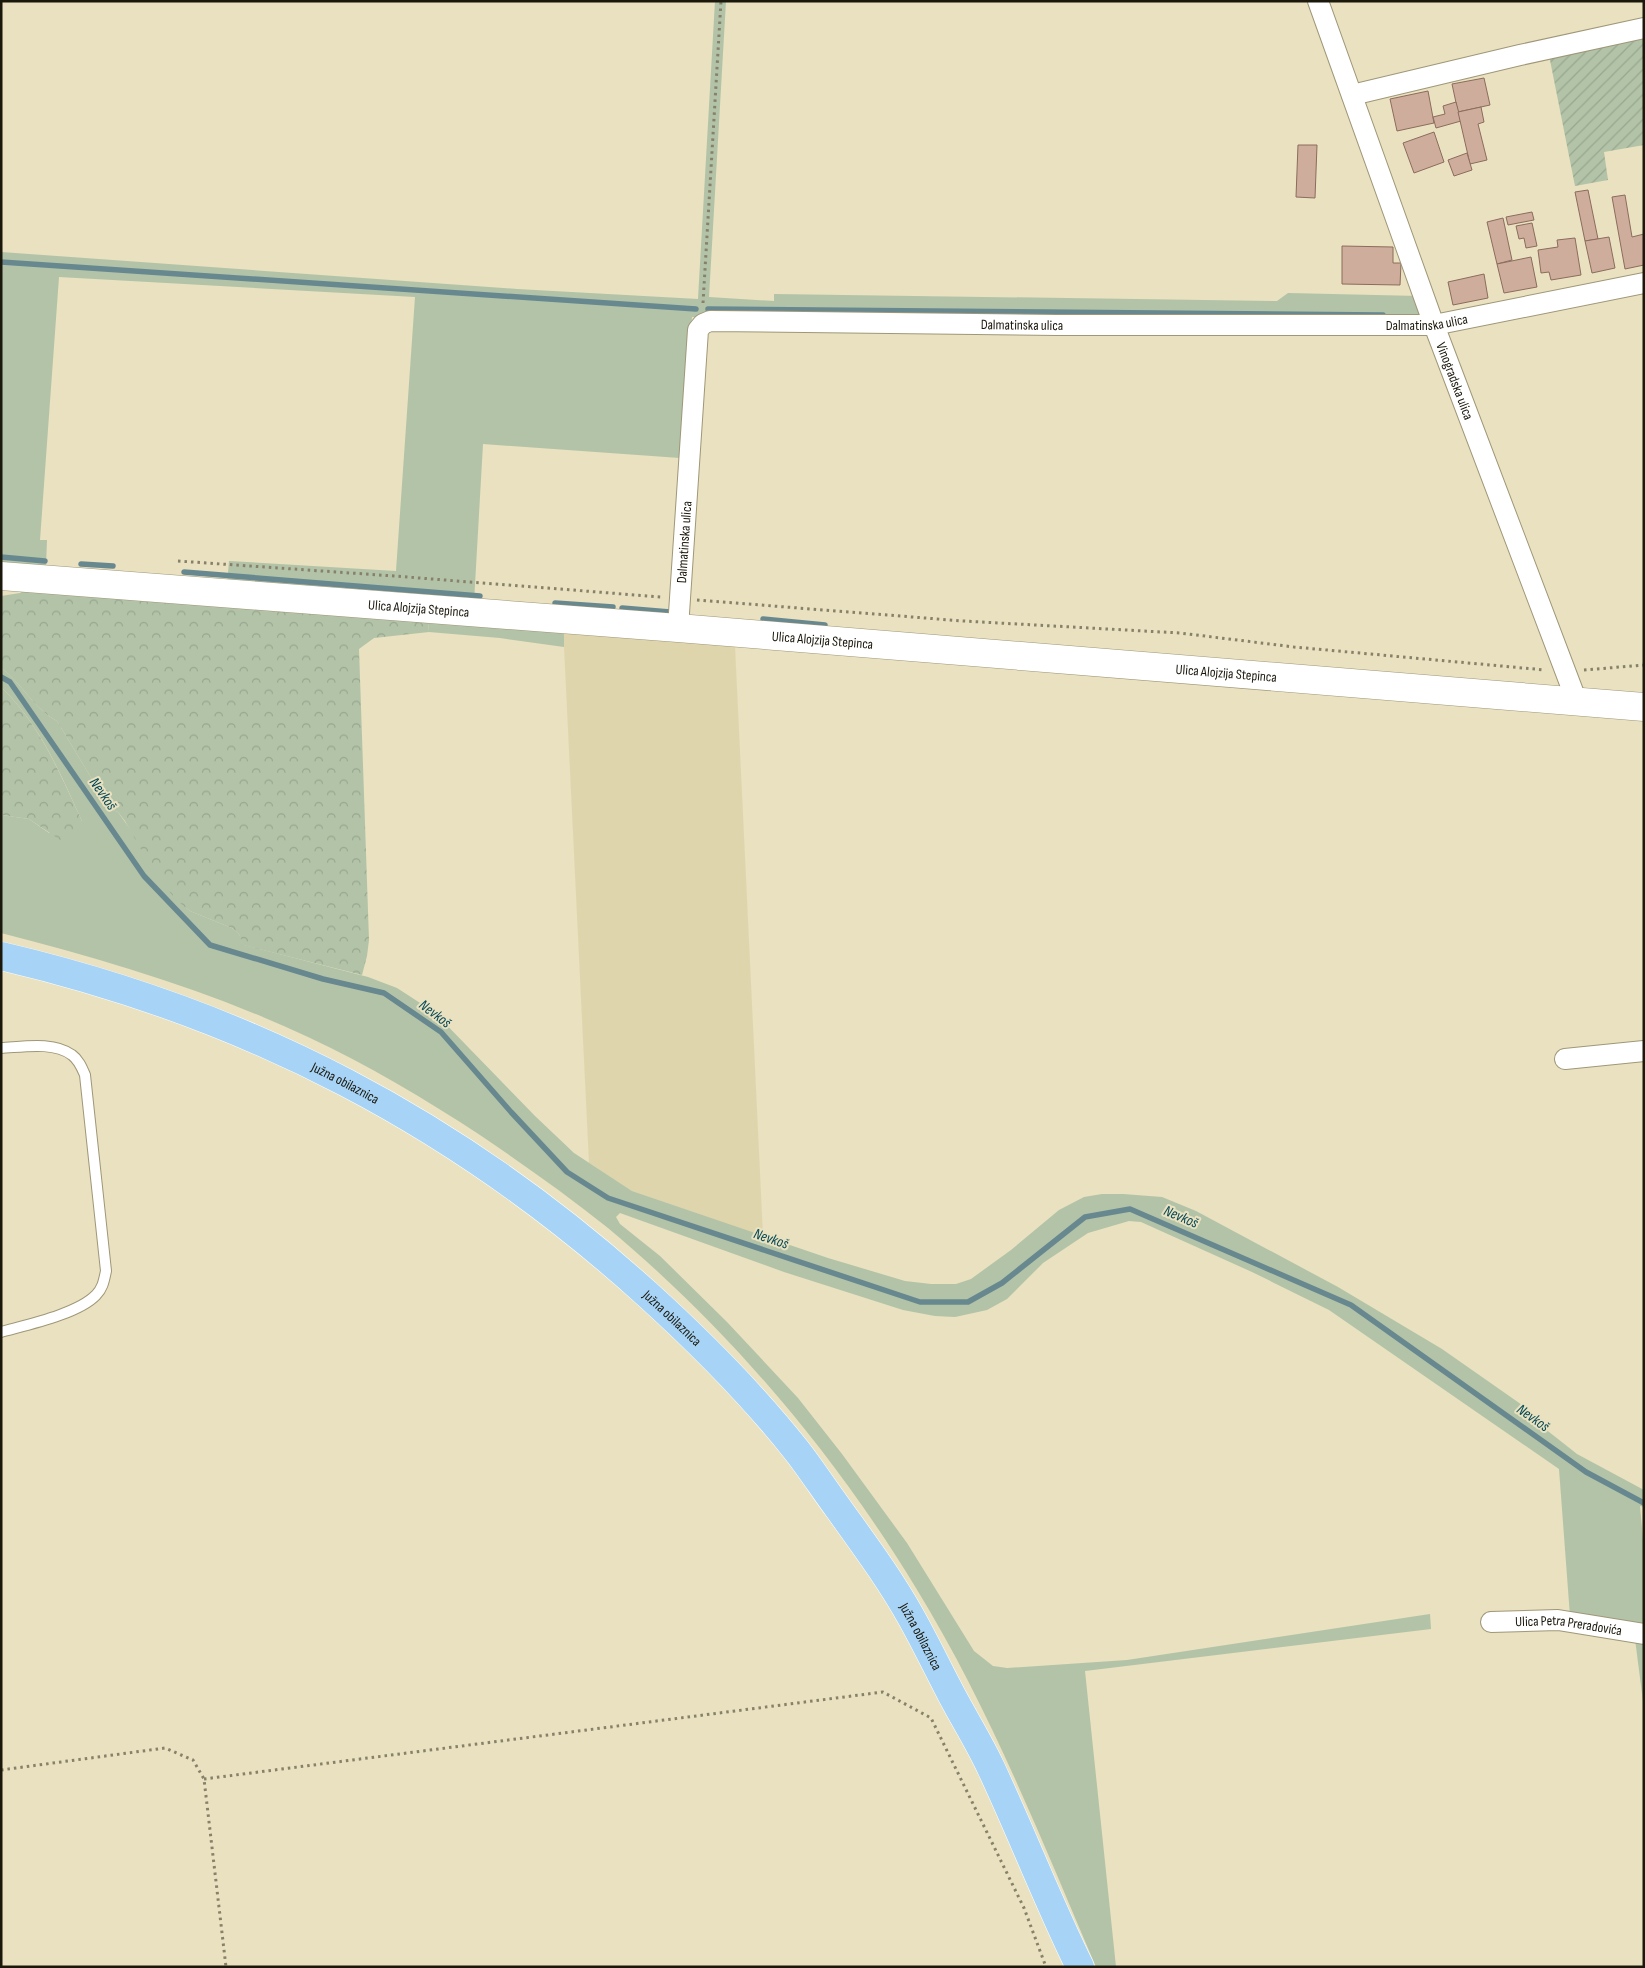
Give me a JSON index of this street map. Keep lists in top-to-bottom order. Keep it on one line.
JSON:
{"streets":{"main road":["Ulica Alojzija Stepinca","Južna obilaznica"],"street":["Dalmatinska ulica","Vinogradska ulica","Ulica Petra Preradovića"]},"crossings":[["Dalmatinska ulica","Vinogradska ulica"],["Dalmatinska ulica","Ulica Alojzija Stepinca"],["Vinogradska ulica","Ulica Alojzija Stepinca"]],"water":["Nevkoš"]}
